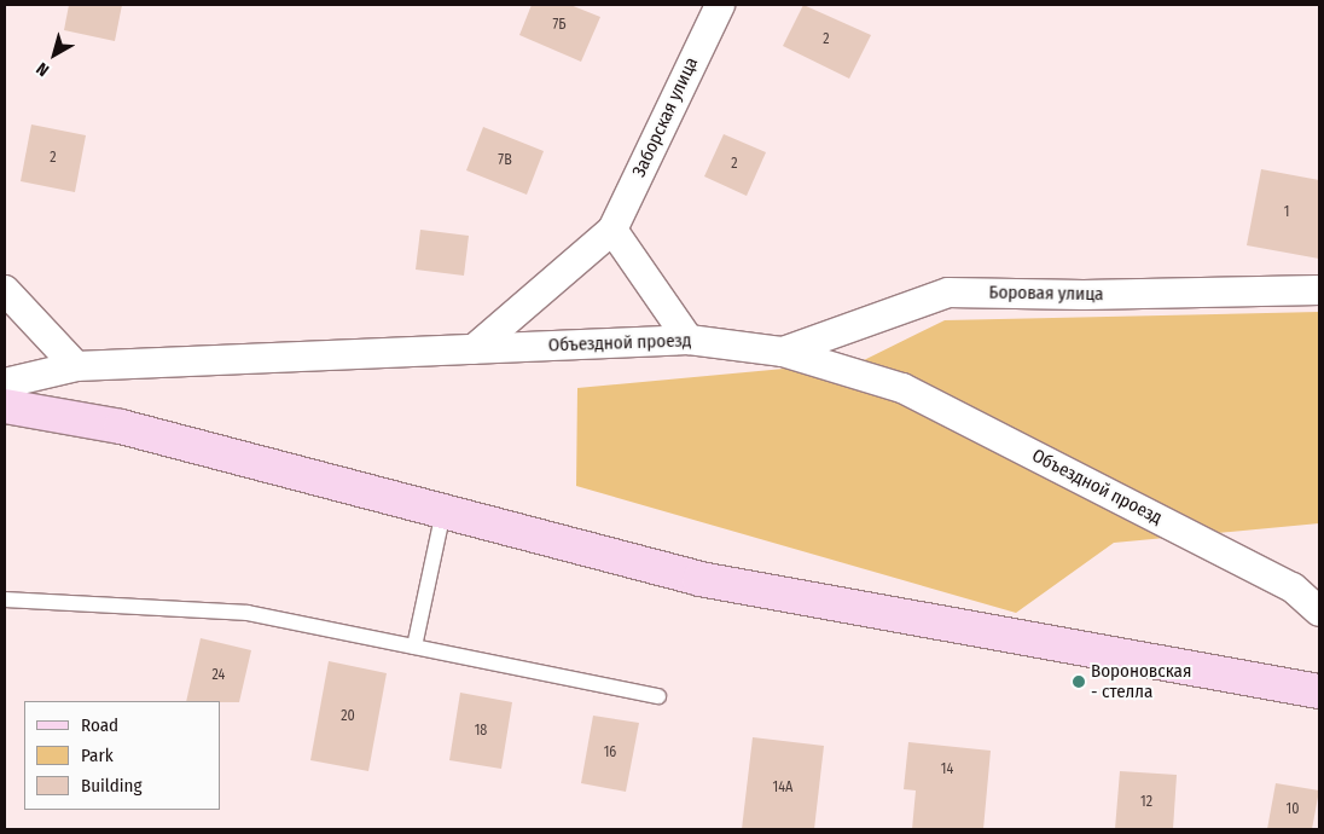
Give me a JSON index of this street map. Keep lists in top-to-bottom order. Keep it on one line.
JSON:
{"streets":{"street":["Заборская улица","Боровая улица","Объездной проезд"]},"crossings":[["Боровая улица","Объездной проезд"]],"places":["Вороновская - стелла"],"house_numbers":["7Б","2","2","7В","2","1","24","20","18","16","14","14А","12","10"],"legend":["Road","Park","Building"],"north":"bottom left"}
